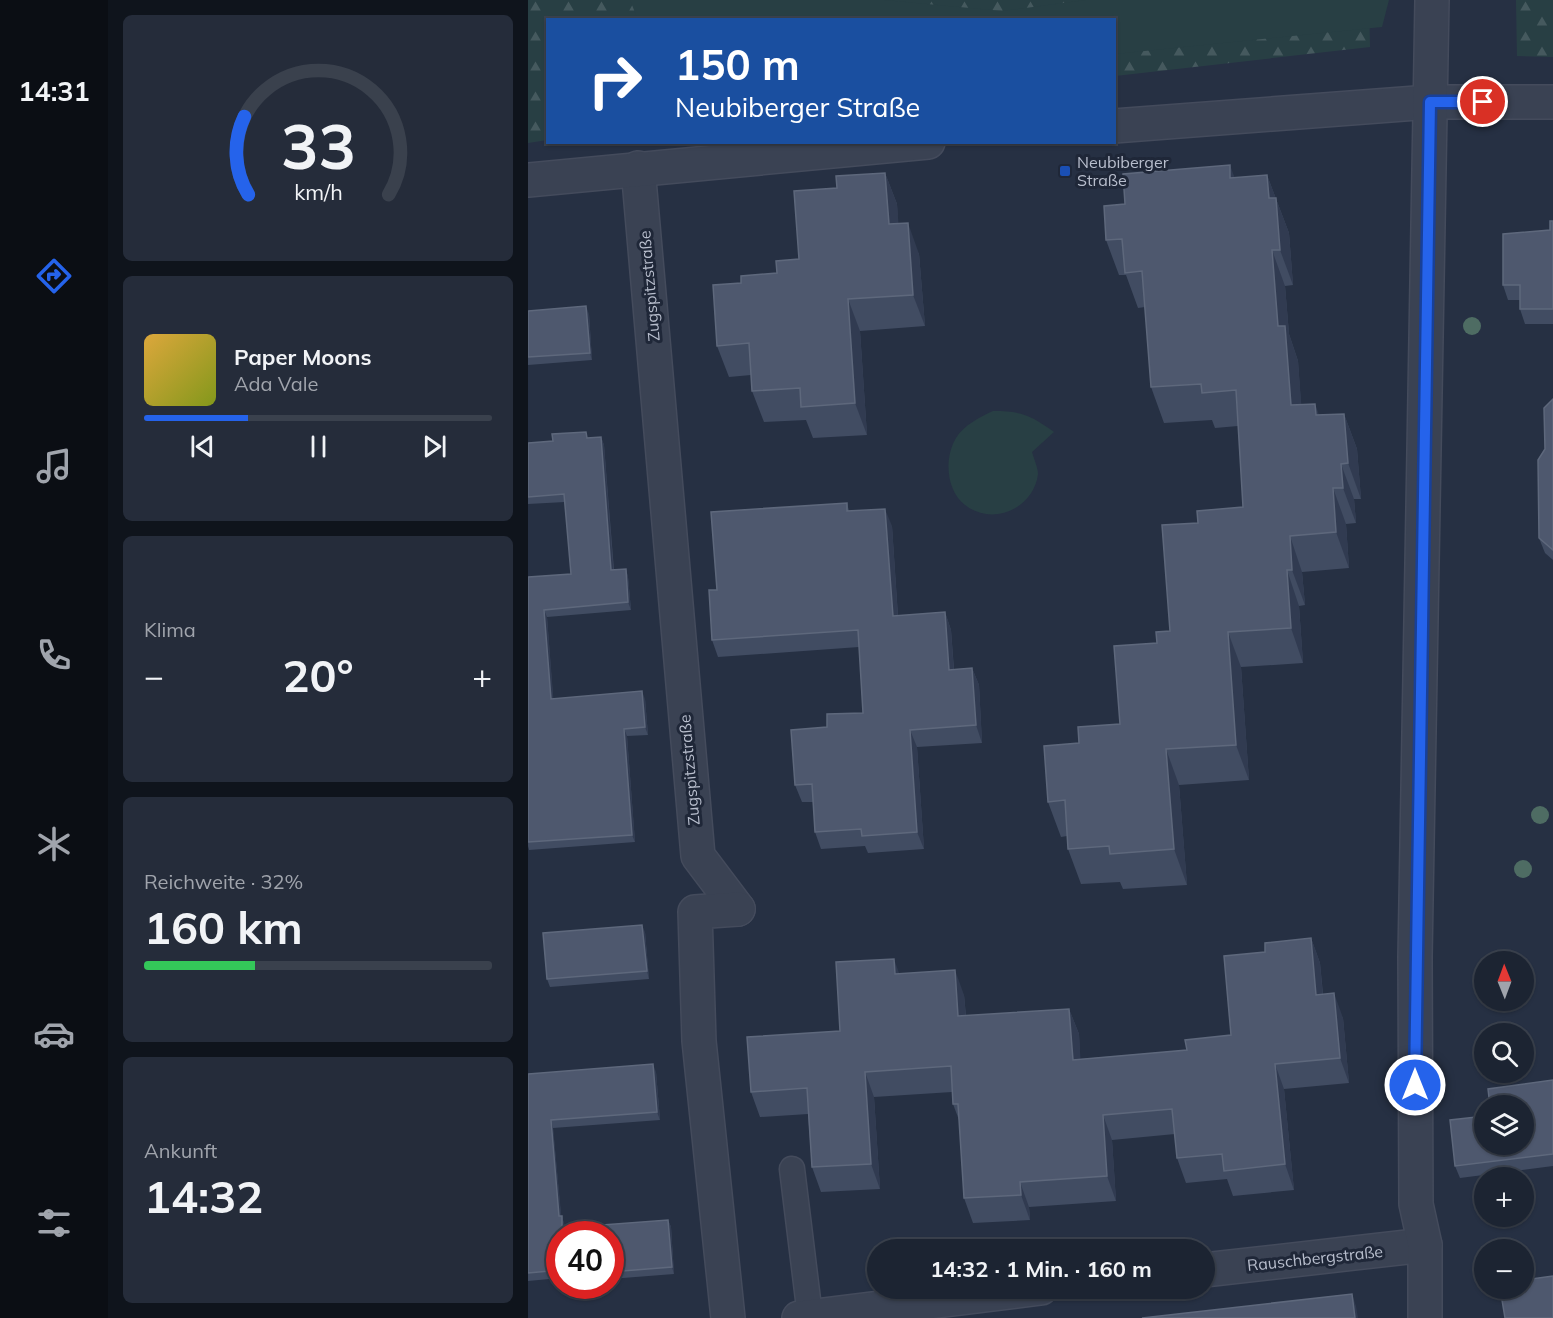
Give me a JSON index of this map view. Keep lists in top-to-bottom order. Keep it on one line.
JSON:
{"streets":{"street":["Zugspitzstraße","Rauschbergstraße"]},"places":{"transit":["Neubiberger Straße"]},"north":"top","page":{"tabs":"14:31","turn":["150 m","Neubiberger Straße"],"song":["Paper Moons","Ada Vale"],"tile":["Klima",["Reichweite · 32%","160 km"],["Ankunft","14:32"]],"heat":["−","20°","+"],"map_buttons":["+","−"],"limit":"40","trip":"14:32 · 1 Min. · 160 m","gauge":["33","km/h"]}}
